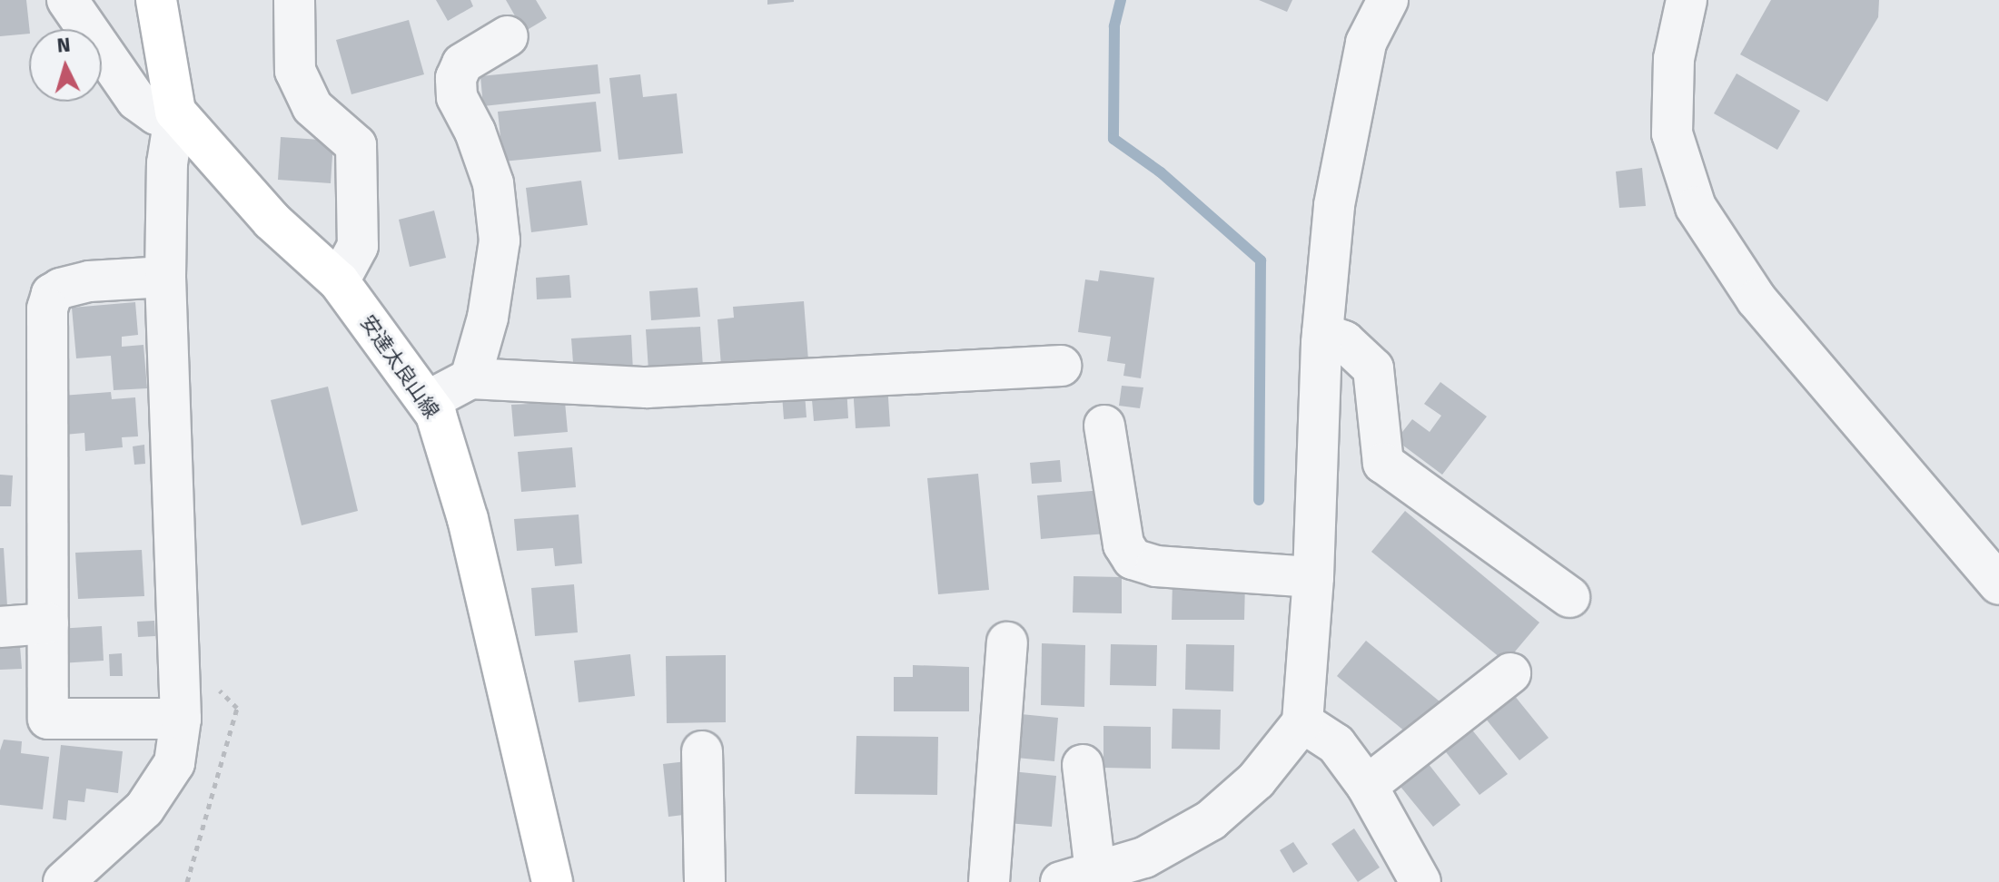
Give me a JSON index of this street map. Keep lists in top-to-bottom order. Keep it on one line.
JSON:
{"streets":{"main road":["安達太良山線"]},"north":"top"}
